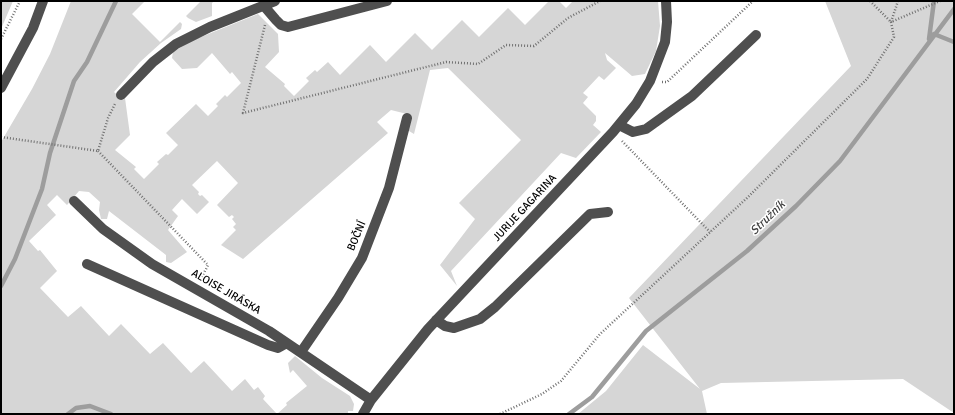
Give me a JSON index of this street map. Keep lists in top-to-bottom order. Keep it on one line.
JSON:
{"streets":{"street":["JURIJE GAGARINA","BOČNÍ","ALOISE JIRÁSKA"]},"crossings":[["JURIJE GAGARINA","ALOISE JIRÁSKA"],["BOČNÍ","ALOISE JIRÁSKA"]],"water":["Stružník"]}
